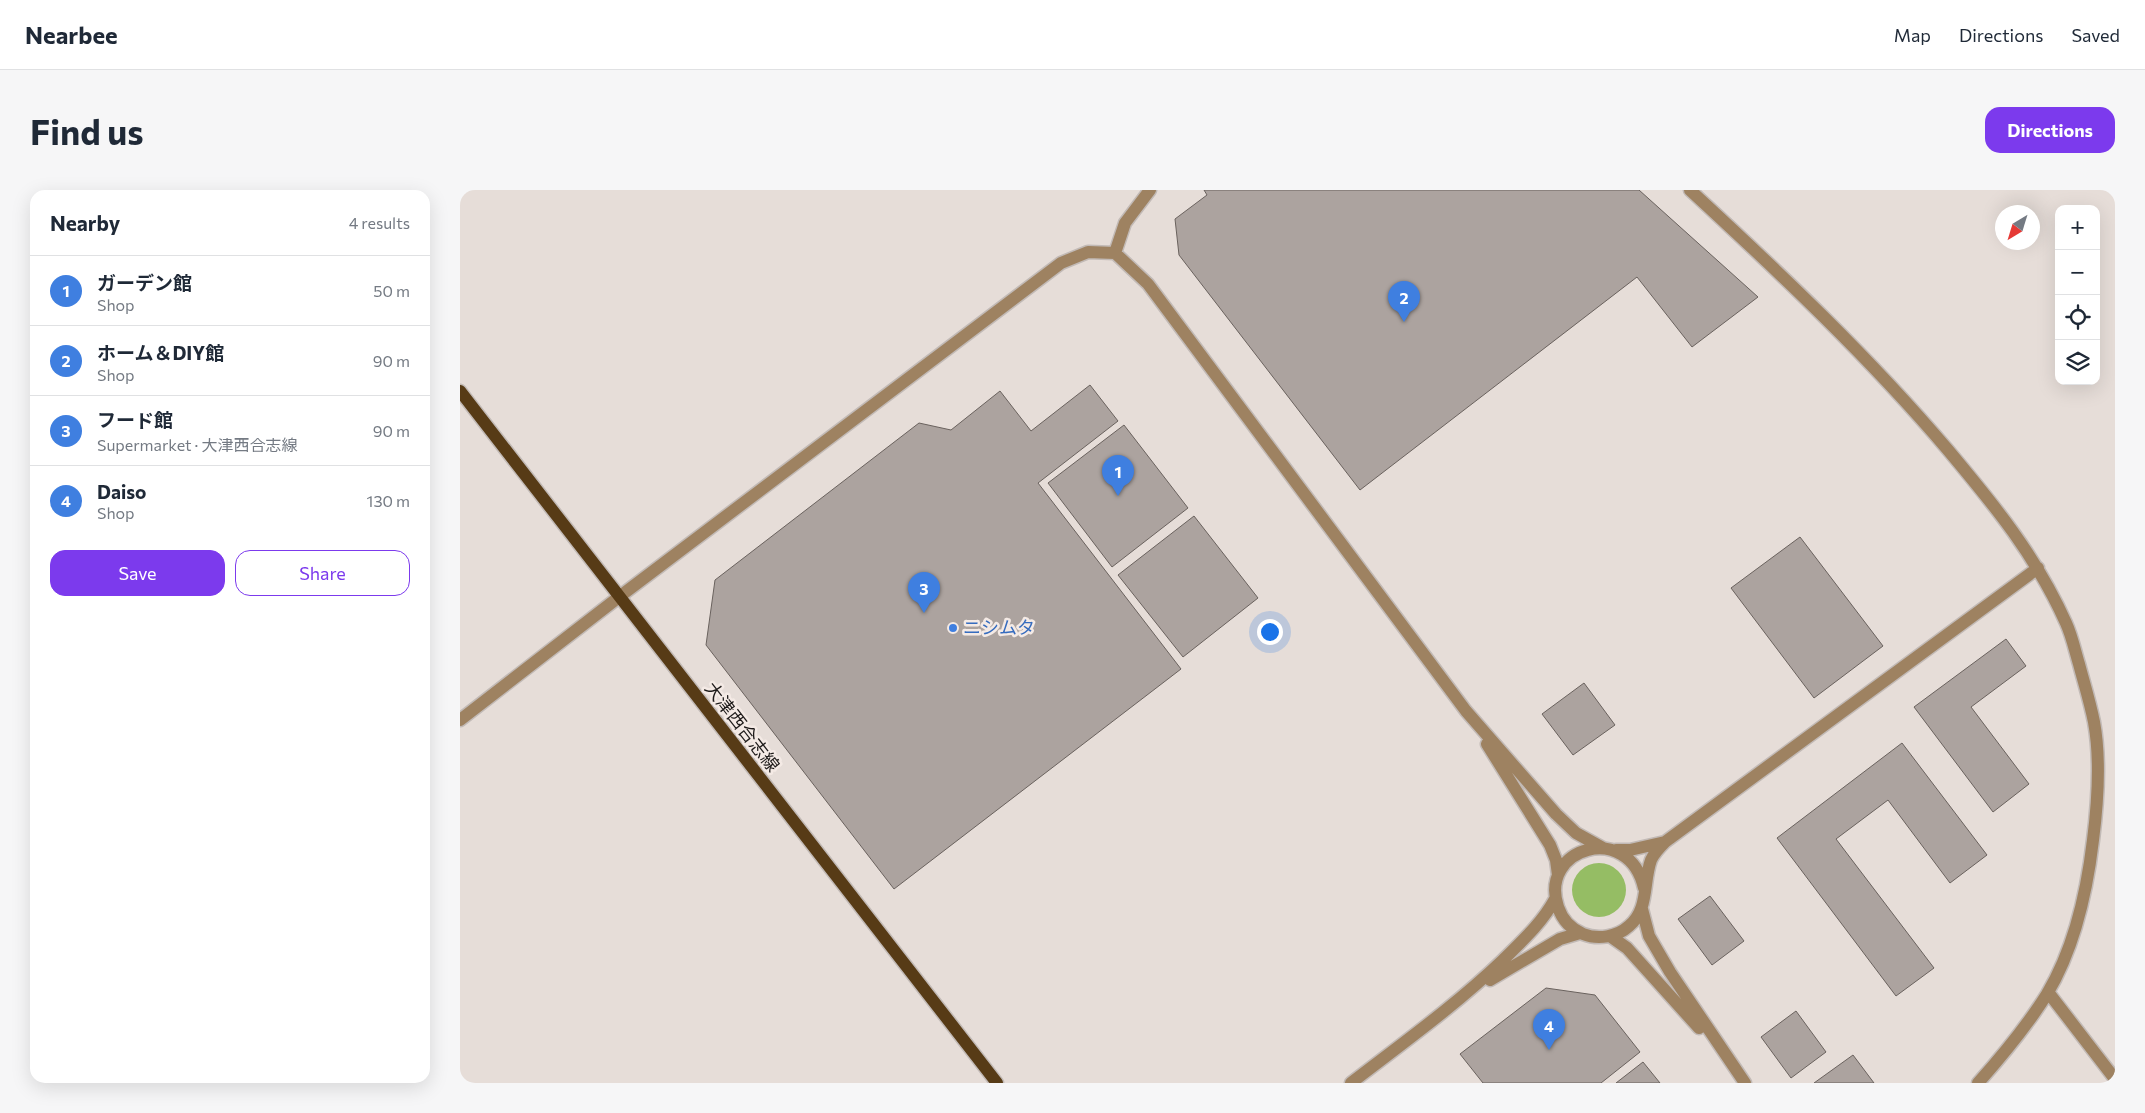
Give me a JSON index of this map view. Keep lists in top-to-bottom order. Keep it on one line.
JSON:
{"streets":{"main road":["大津西合志線"]},"places":["ニシムタ"],"north":"bottom left","page":{"header":"Nearbee","nav":["Map","Directions","Saved"],"buttons":["Directions",["Save","Share"]],"title":"Find us","heading":["Nearby","4 results"],"map_buttons":["+","−"],"list":[{"mark":"1","name":"ガーデン館","note":"Shop","value":"50 m"},{"mark":"2","name":"ホーム＆DIY館","note":"Shop","value":"90 m"},{"mark":"3","name":"フード館","note":"Supermarket · 大津西合志線","value":"90 m"},{"mark":"4","name":"Daiso","note":"Shop","value":"130 m"}],"pins":["2","1","3","4"]}}
